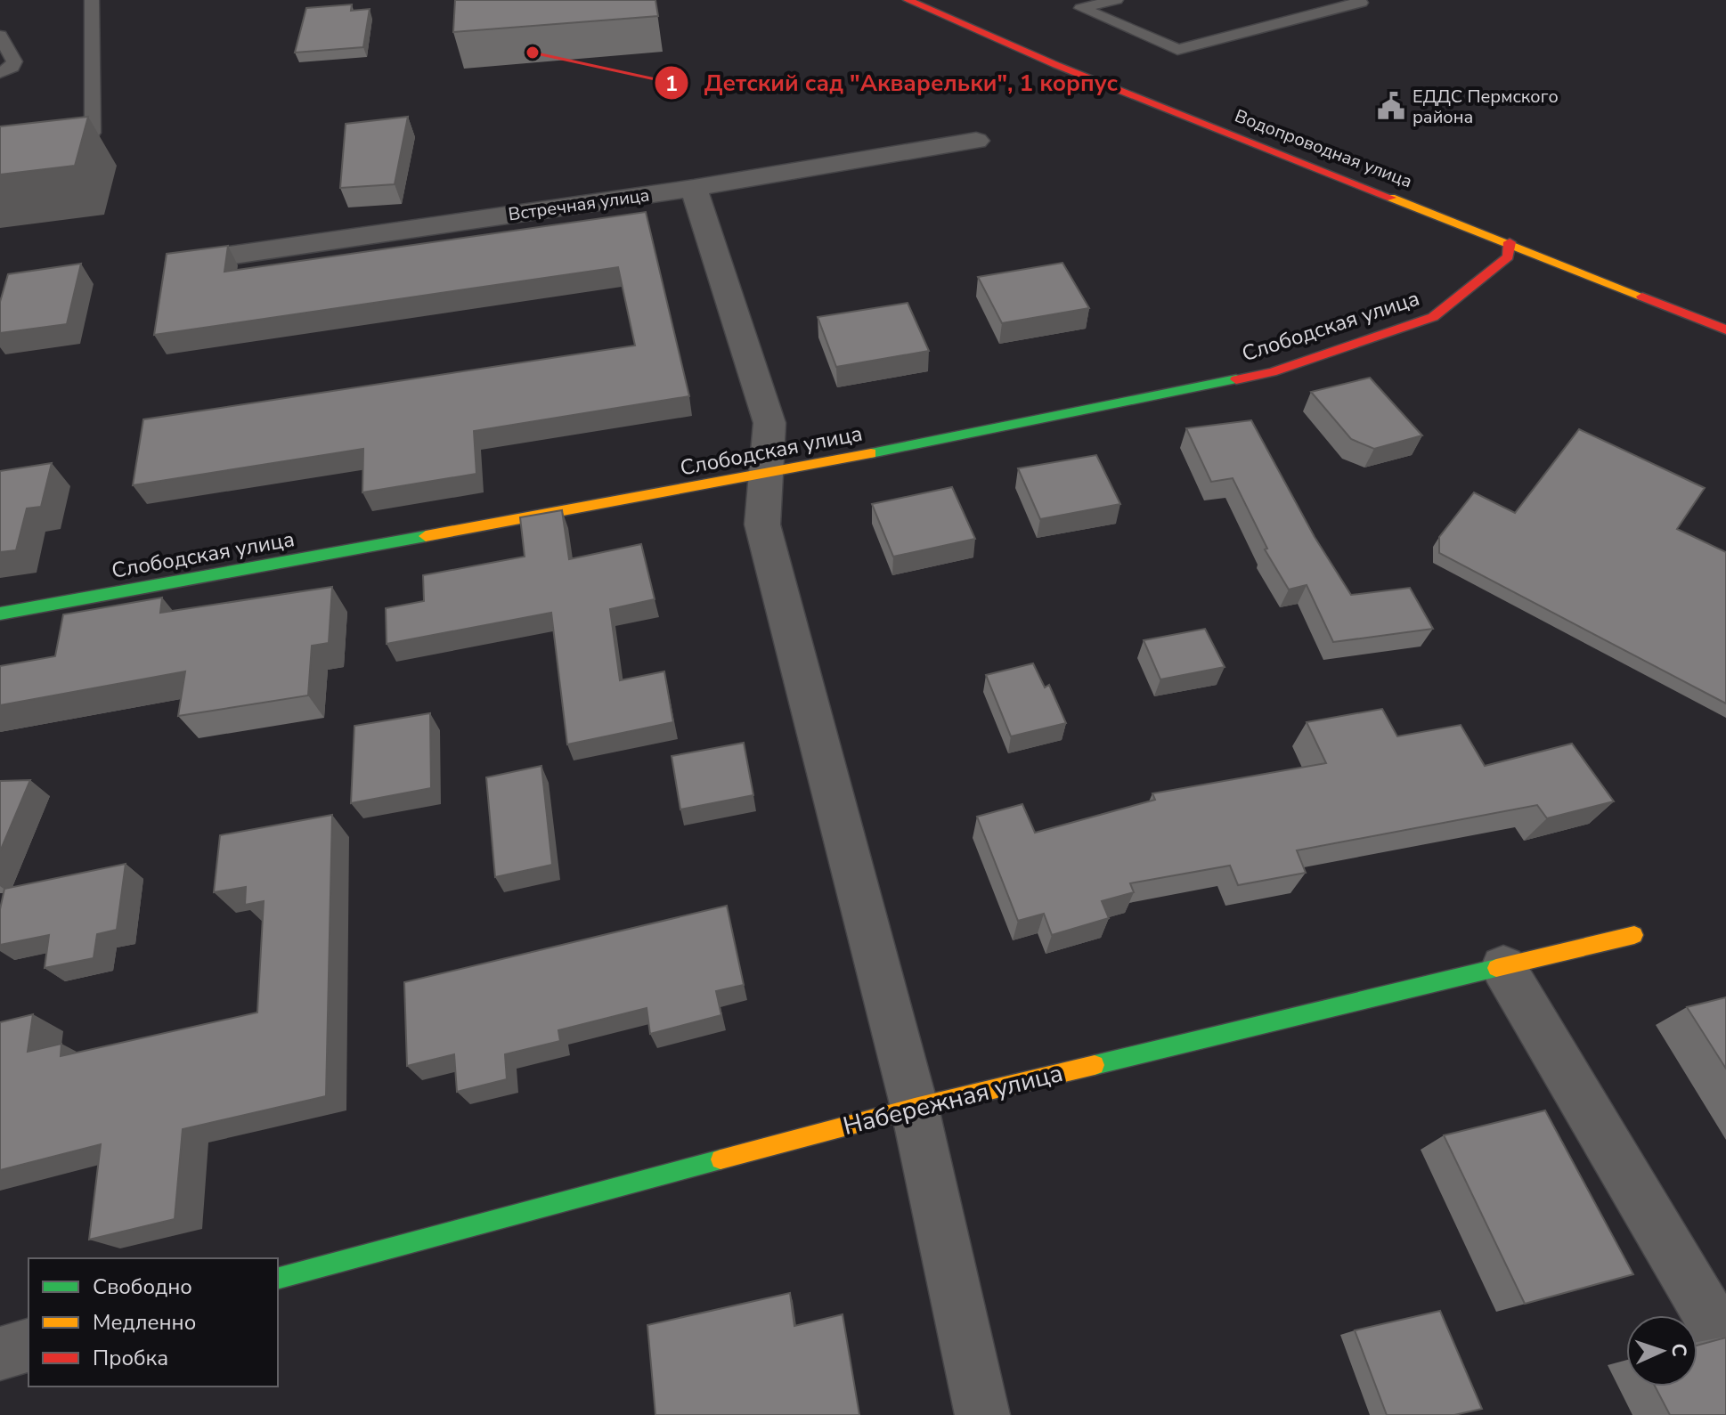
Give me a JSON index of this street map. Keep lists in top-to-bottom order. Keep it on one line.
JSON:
{"streets":{"street":["Водопроводная улица","Встречная улица","Слободская улица","Набережная улица"]},"crossings":[["Водопроводная улица","Слободская улица"]],"places":{"other":["Детский сад \"Акварельки\", 1 корпус"],"public building":["ЕДДС Пермского района"]},"legend":["Свободно","Медленно","Пробка"],"north":"right"}
